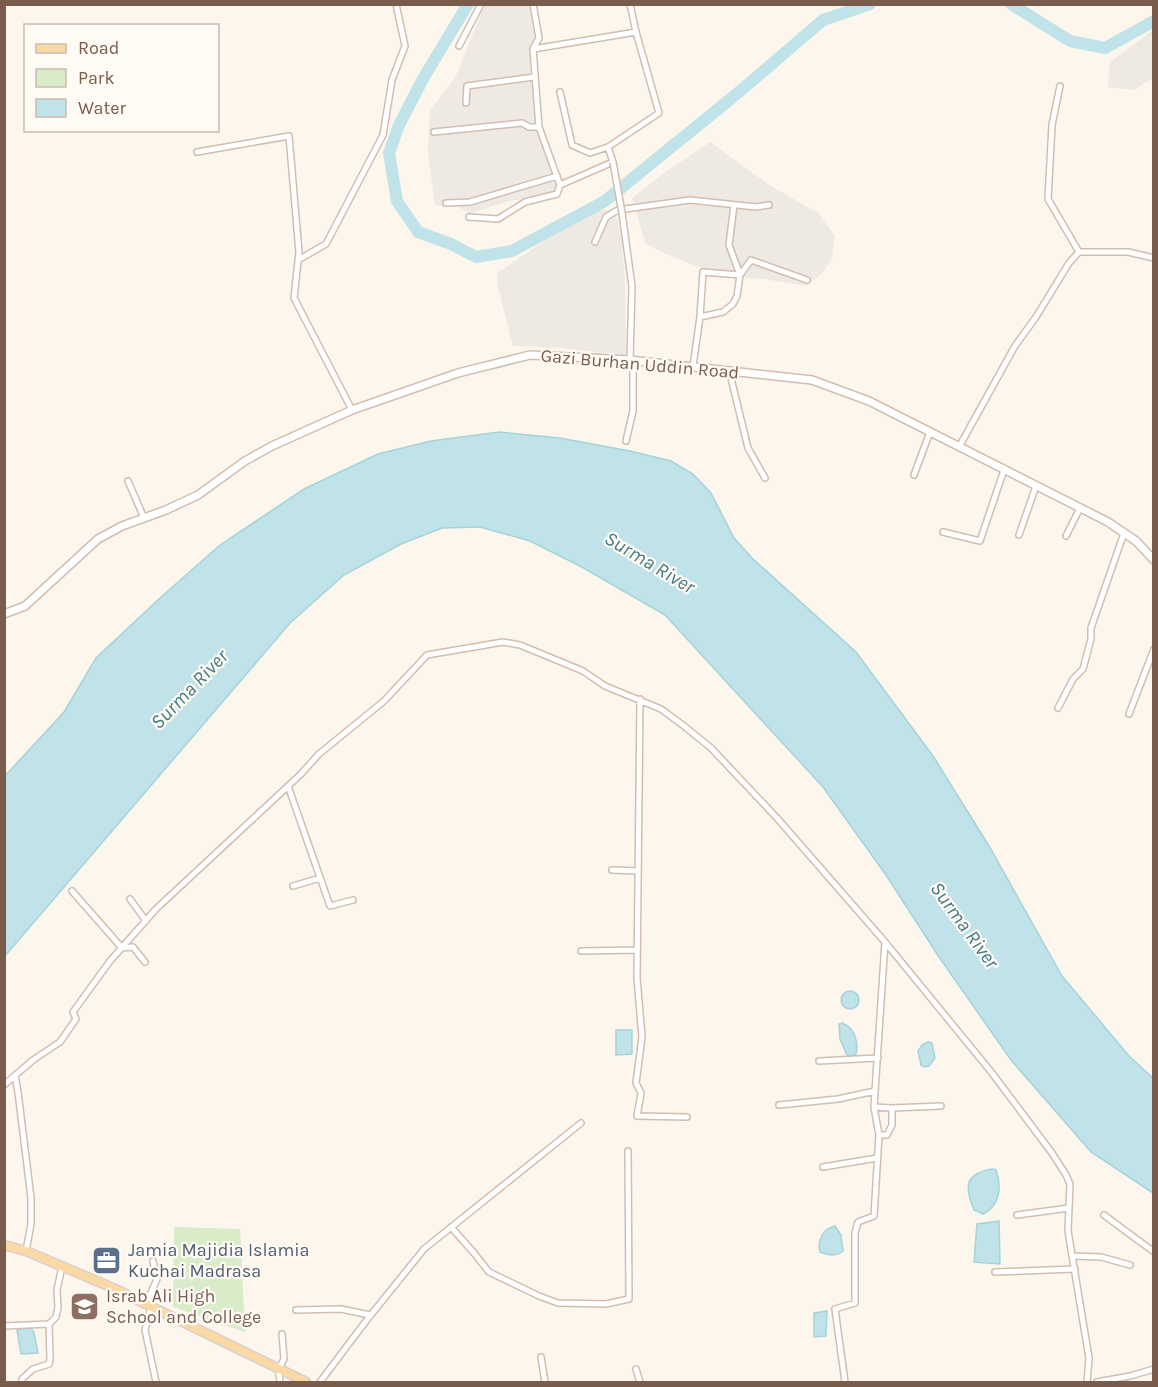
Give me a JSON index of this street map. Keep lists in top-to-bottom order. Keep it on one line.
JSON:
{"streets":{"street":["Gazi Burhan Uddin Road"]},"water":["Surma River"],"places":{"office":["Jamia Majidia Islamia Kuchai Madrasa"],"school or university":["Israb Ali High School and College"]},"legend":["Road","Park","Water"]}
